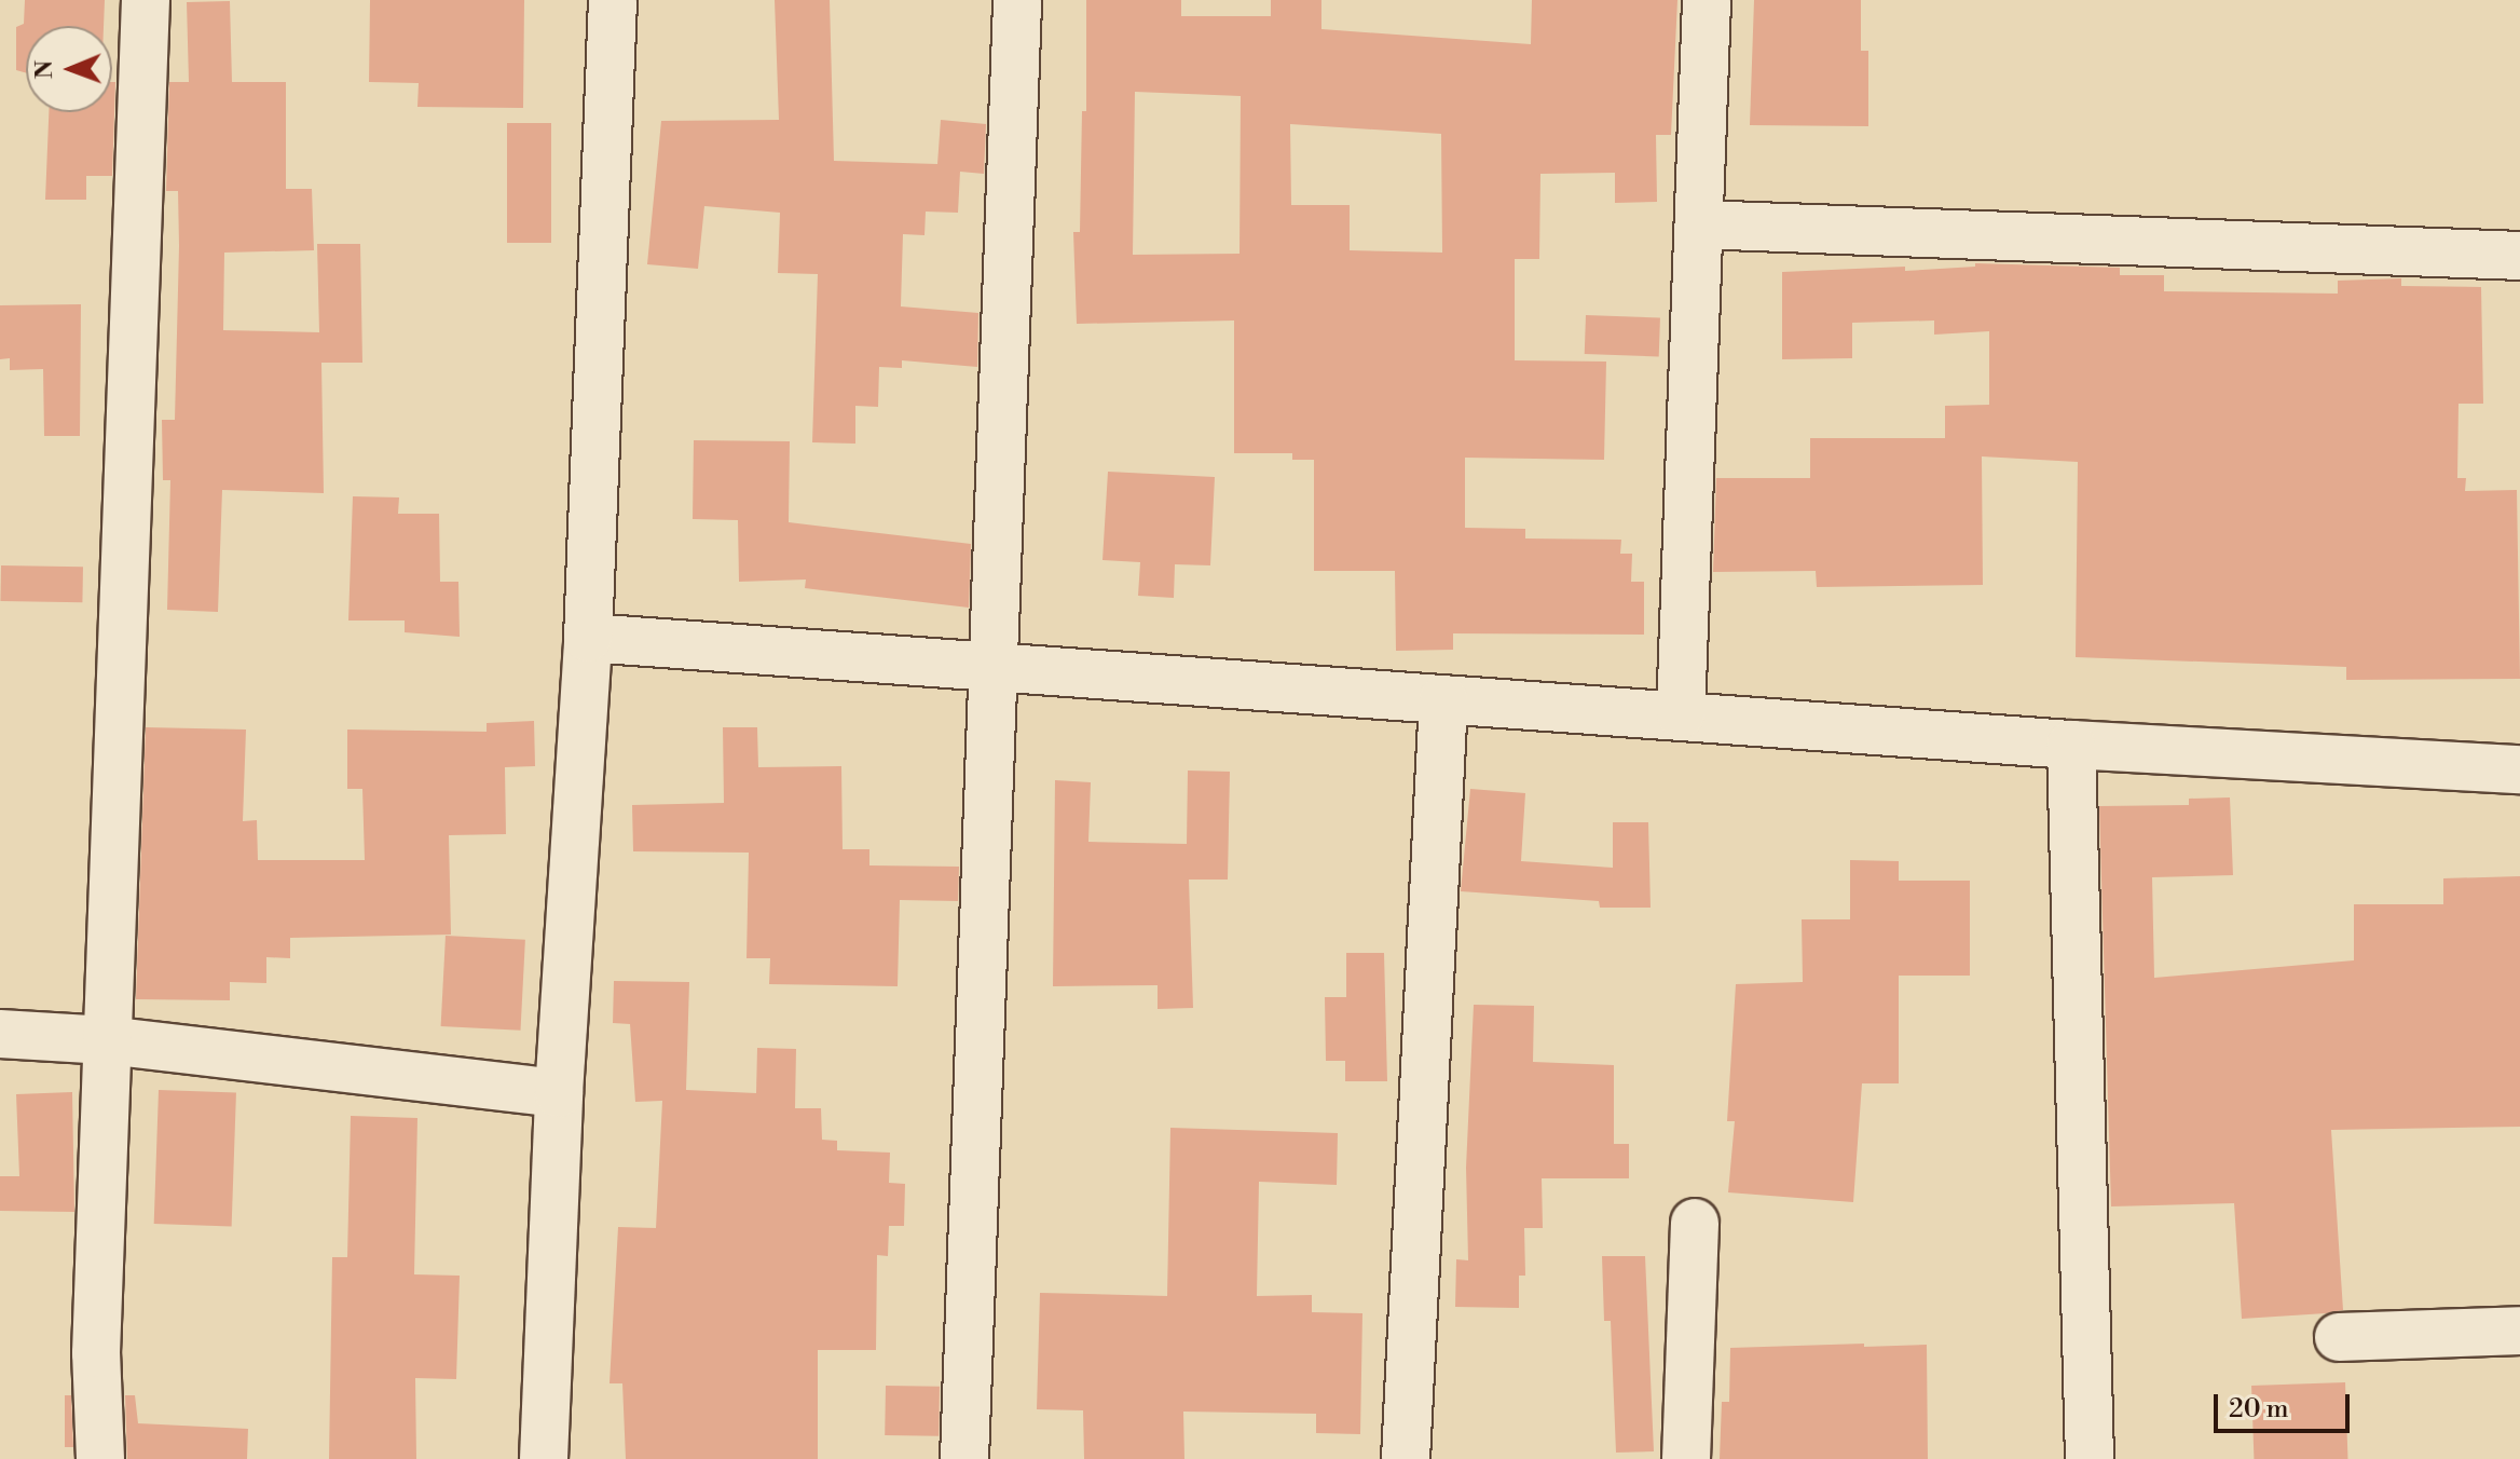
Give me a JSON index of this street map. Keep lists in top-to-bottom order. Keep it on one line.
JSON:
{"scale_bar":"20 m","north":"left"}
